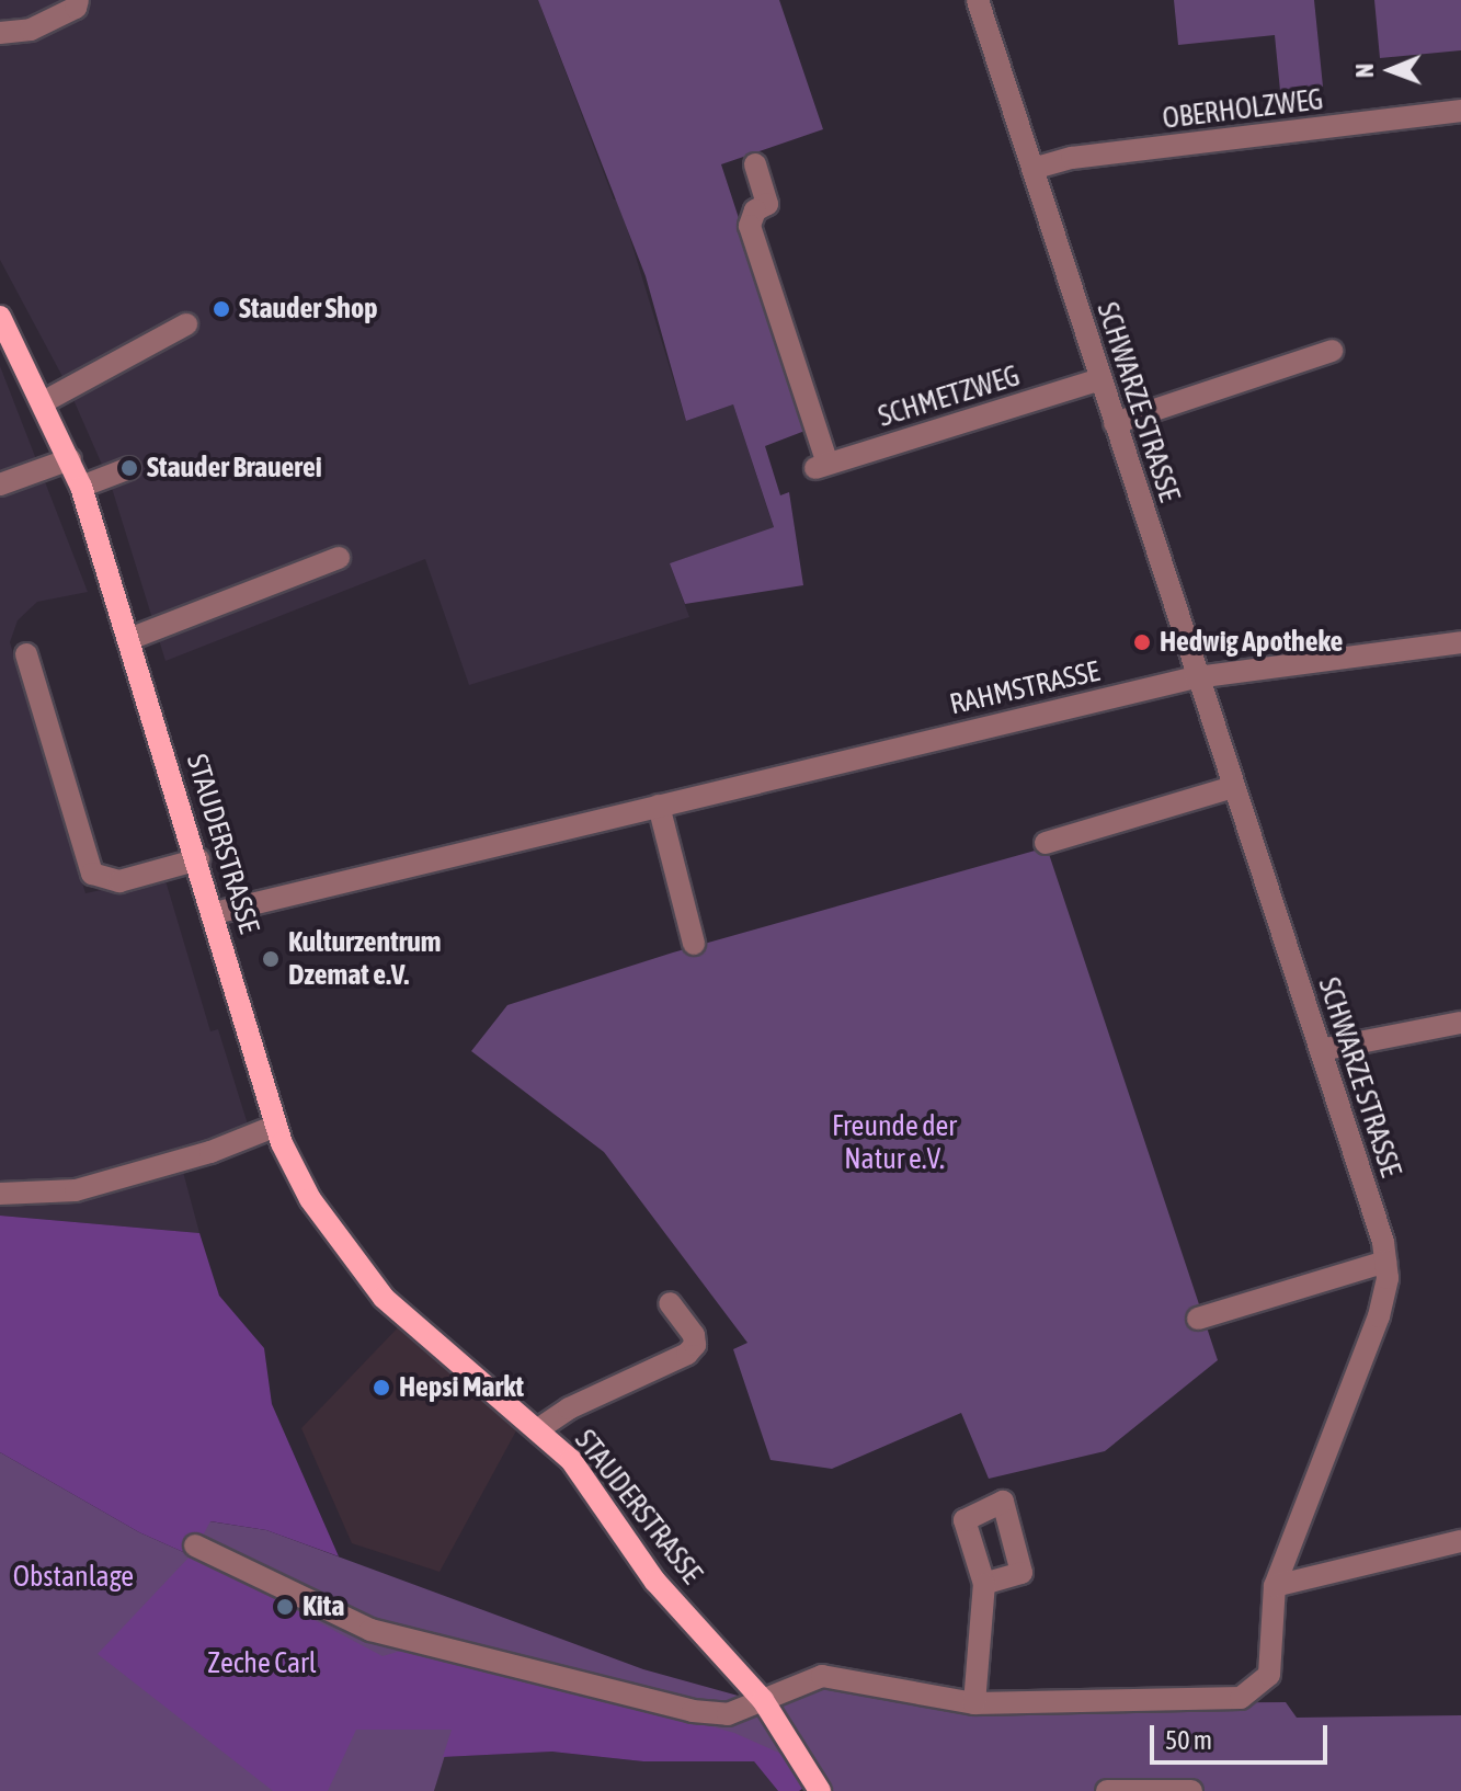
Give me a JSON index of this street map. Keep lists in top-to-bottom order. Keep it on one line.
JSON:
{"streets":{"main road":["STAUDERSTRASSE"],"street":["OBERHOLZWEG","SCHMETZWEG","SCHWARZE STRASSE","RAHMSTRASSE"]},"crossings":[["OBERHOLZWEG","SCHWARZE STRASSE"],["SCHMETZWEG","SCHWARZE STRASSE"],["SCHWARZE STRASSE","RAHMSTRASSE"],["SCHWARZE STRASSE","STAUDERSTRASSE"],["RAHMSTRASSE","STAUDERSTRASSE"]],"parks":["Freunde der Natur e.V.","Obstanlage","Zeche Carl"],"places":["Stauder Shop","Stauder Brauerei","Hedwig Apotheke","Kulturzentrum Dzemat e.V.","Hepsi Markt","Kita"],"scale_bar":"50 m","north":"left"}
